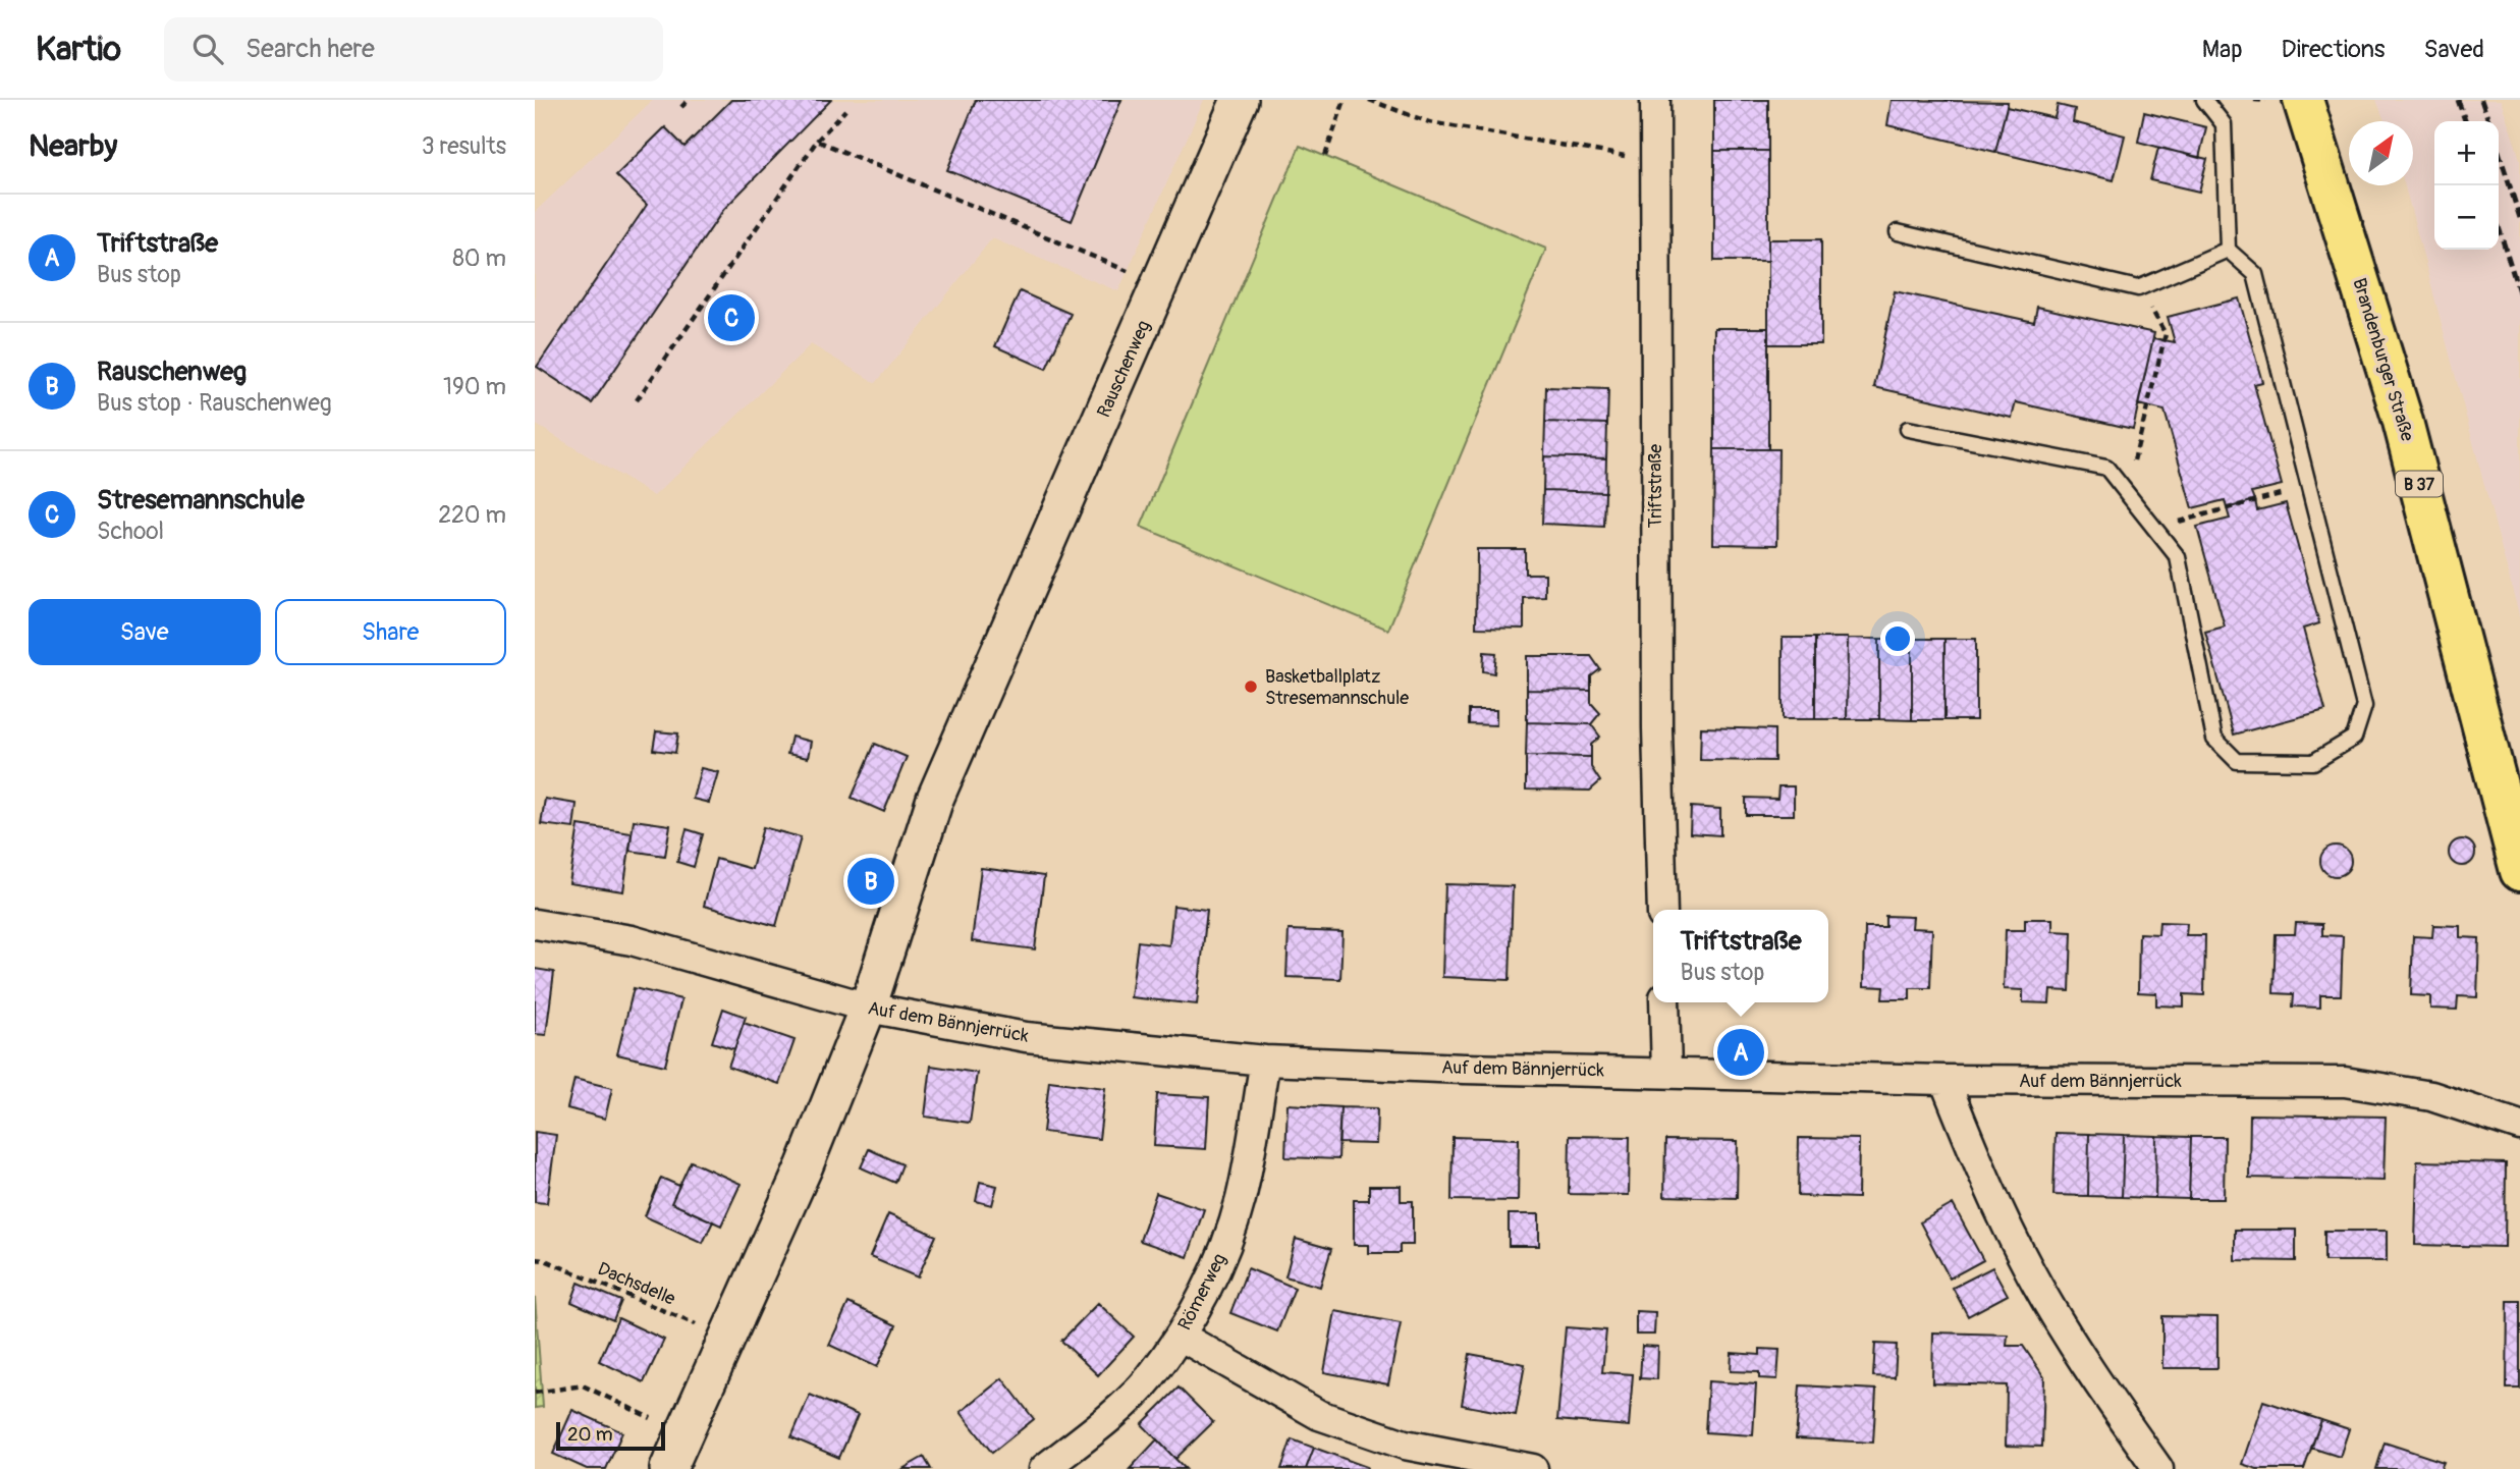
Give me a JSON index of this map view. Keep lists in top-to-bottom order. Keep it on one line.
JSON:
{"streets":{"main road":["Brandenburger Straße","B 37"],"street":["Rauschenweg","Triftstraße","Auf dem Bännjerrück","Römerweg"],"path":["Dachsdelle"]},"crossings":[["Rauschenweg","Auf dem Bännjerrück"],["Rauschenweg","Dachsdelle"],["Auf dem Bännjerrück","Römerweg"]],"places":["Basketballplatz Stresemannschule"],"scale_bar":"20 m","north":"top right","page":{"header":"Kartio","search":"Search here","nav":["Map","Directions","Saved"],"heading":["Nearby","3 results"],"map_buttons":["+","−"],"list":[{"mark":"A","name":"Triftstraße","note":"Bus stop","value":"80 m"},{"mark":"B","name":"Rauschenweg","note":"Bus stop · Rauschenweg","value":"190 m"},{"mark":"C","name":"Stresemannschule","note":"School","value":"220 m"}],"pins":["C","B","A"],"buttons":["Save","Share"],"popup":["Triftstraße","Bus stop"],"scale":"20 m"}}
